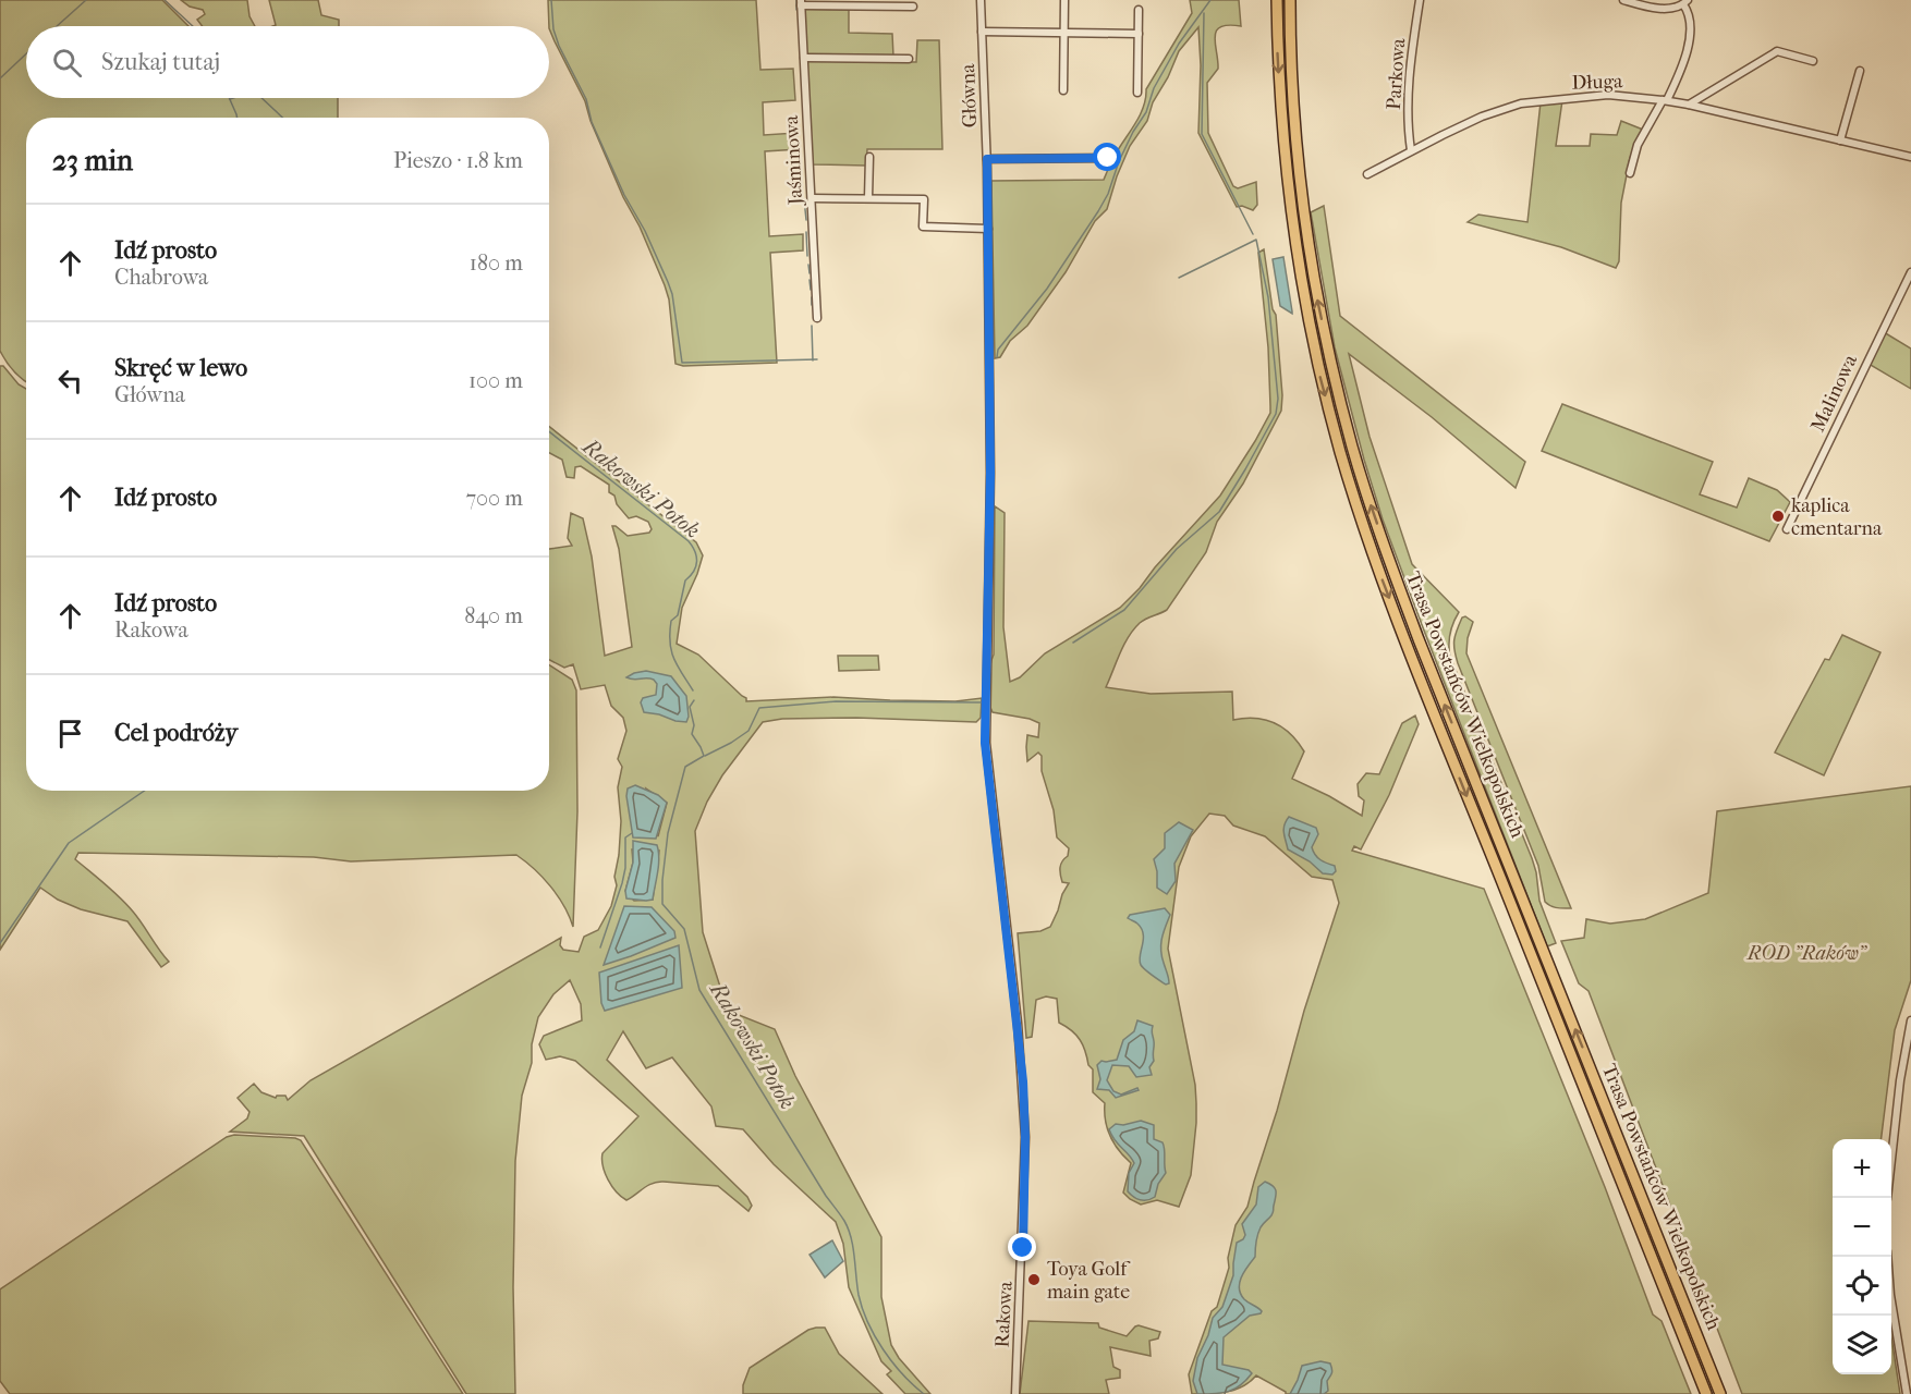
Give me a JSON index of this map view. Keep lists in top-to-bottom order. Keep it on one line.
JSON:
{"streets":{"highway":["Trasa Powstańców Wielkopolskich"],"street":["Parkowa","Długa","Główna","Jaśminowa","Malinowa","Rakowa"]},"crossings":[["Parkowa","Długa"],["Główna","Rakowa"]],"water":["Rakowski Potok"],"parks":["ROD \"Raków\""],"places":["kaplica cmentarna","Toya Golf main gate"],"page":{"search":"Szukaj tutaj","heading":["23 min","Pieszo · 1.8 km"],"list":[["Idź prosto","Chabrowa","180 m"],["Skręć w lewo","Główna","100 m"],["Idź prosto","700 m"],["Idź prosto","Rakowa","840 m"],"Cel podróży"],"map_buttons":["+","−"]}}
